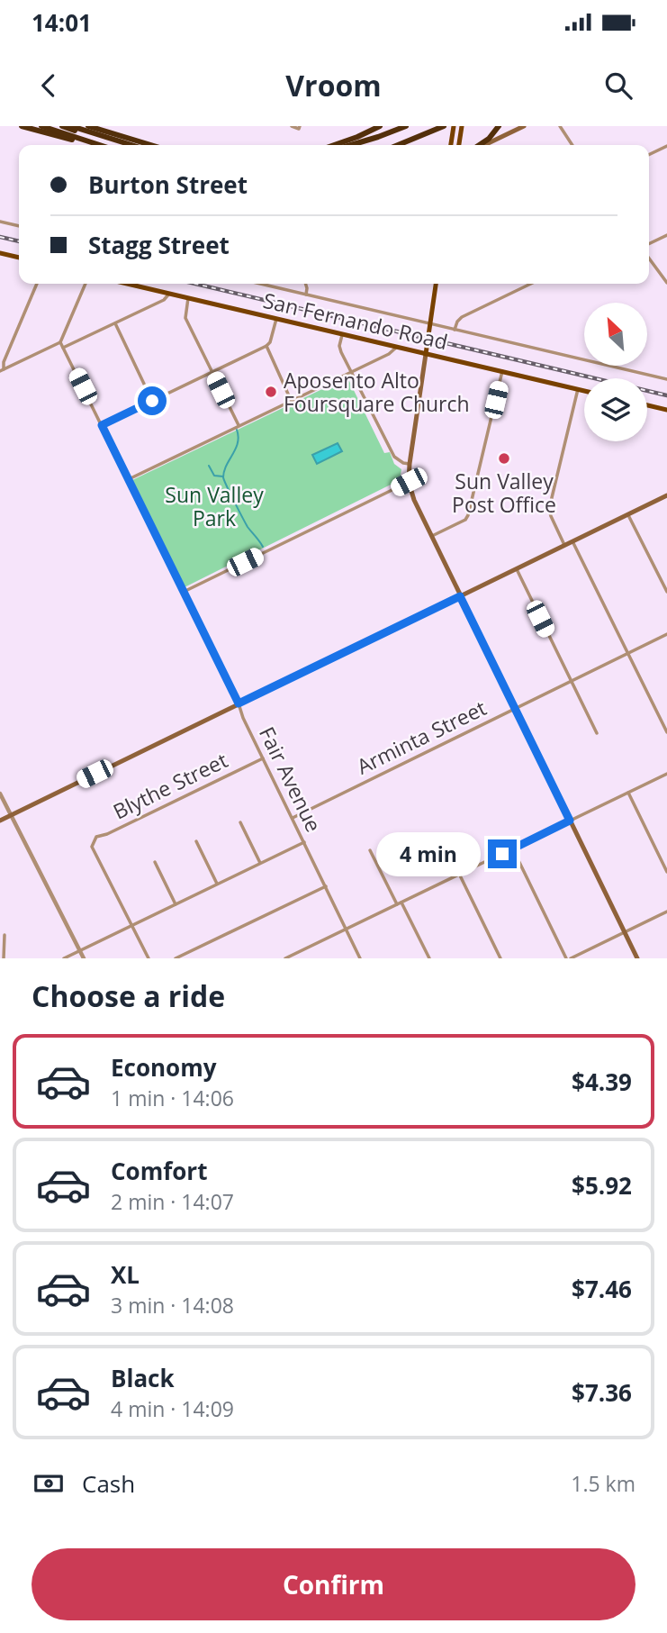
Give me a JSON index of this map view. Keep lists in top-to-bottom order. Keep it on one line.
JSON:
{"streets":{"main road":["San Fernando Road"],"street":["Arminta Street","Fair Avenue","Blythe Street"]},"crossings":[["Arminta Street","Fair Avenue"],["Fair Avenue","Blythe Street"]],"parks":["Sun Valley Park"],"places":["Aposento Alto Foursquare Church","Sun Valley Post Office"],"north":"top left","page":{"status":"14:01","header":"Vroom","banner":["Burton Street","Stagg Street"],"bubble":"4 min","heading":"Choose a ride","list":[{"name":"Economy","note":"1 min · 14:06","value":"$4.39"},{"name":"Comfort","note":"2 min · 14:07","value":"$5.92"},{"name":"XL","note":"3 min · 14:08","value":"$7.46"},{"name":"Black","note":"4 min · 14:09","value":"$7.36"}],"pay":["Cash","1.5 km"],"buttons":"Confirm"}}
